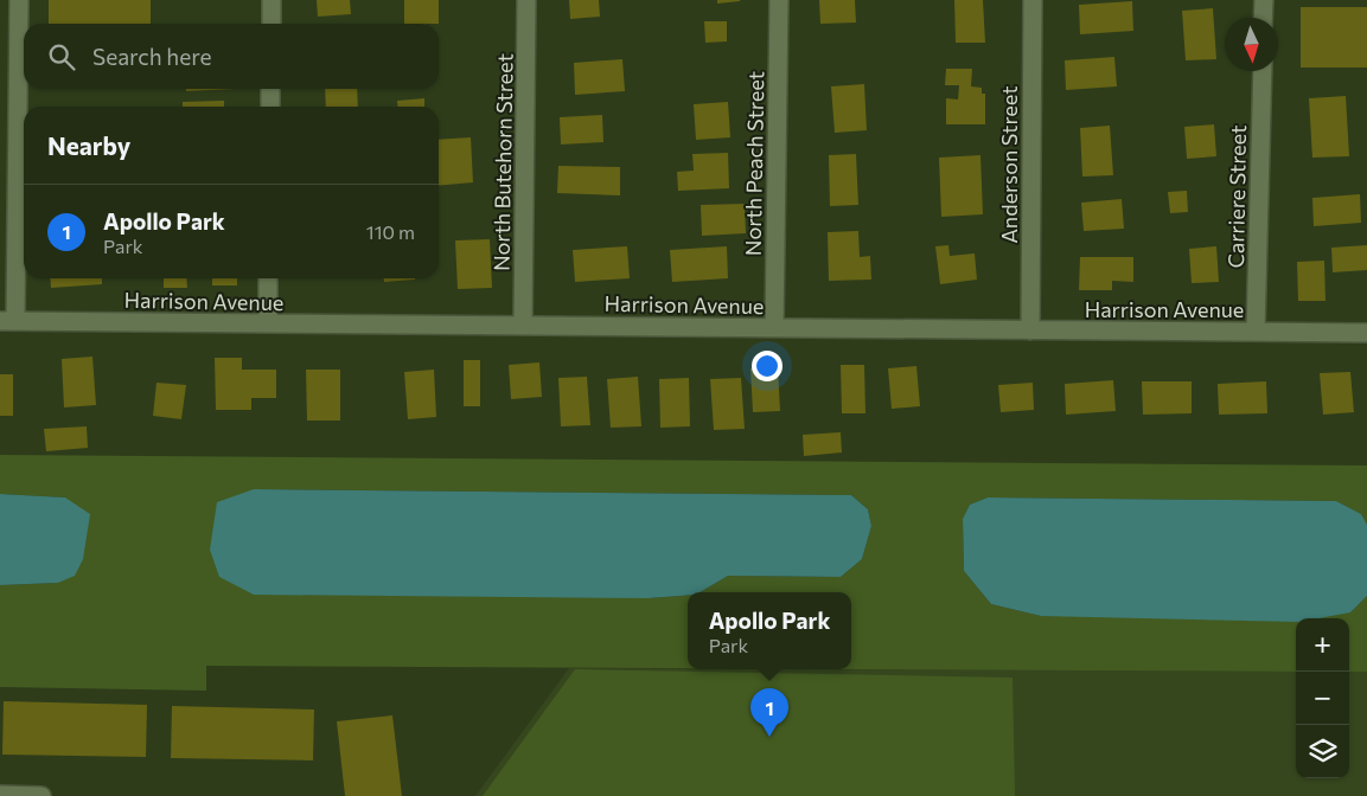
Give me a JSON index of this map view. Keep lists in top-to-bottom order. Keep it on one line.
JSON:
{"streets":{"street":["North Butehorn Street","North Peach Street","Anderson Street","Carriere Street","Harrison Avenue"]},"crossings":[["North Butehorn Street","Harrison Avenue"],["North Peach Street","Harrison Avenue"],["Anderson Street","Harrison Avenue"],["Carriere Street","Harrison Avenue"]],"north":"bottom","page":{"search":"Search here","heading":"Nearby","list":[{"mark":"1","name":"Apollo Park","note":"Park","value":"110 m"}],"popup":["Apollo Park","Park"],"map_buttons":["+","−"],"pins":"1"}}
